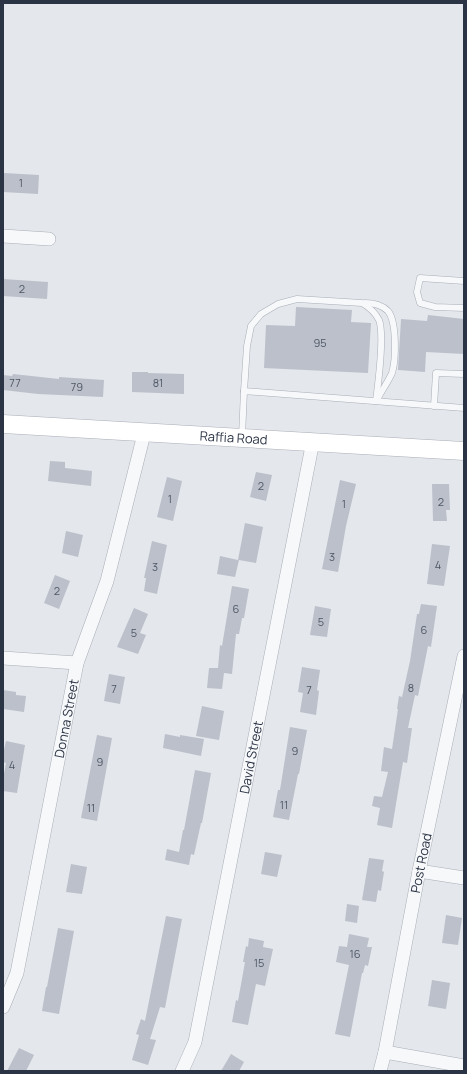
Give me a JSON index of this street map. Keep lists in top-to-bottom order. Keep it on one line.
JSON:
{"streets":{"main road":["Raffia Road"],"street":["Donna Street","David Street","Post Road"]},"crossings":[["Raffia Road","Donna Street"],["Raffia Road","David Street"]],"house_numbers":["1","2","95","77","81","79","2","1","2","1","3","4","3","2","6","5","6","5","8","7","7","9","9","4","11","11","16","15"]}
